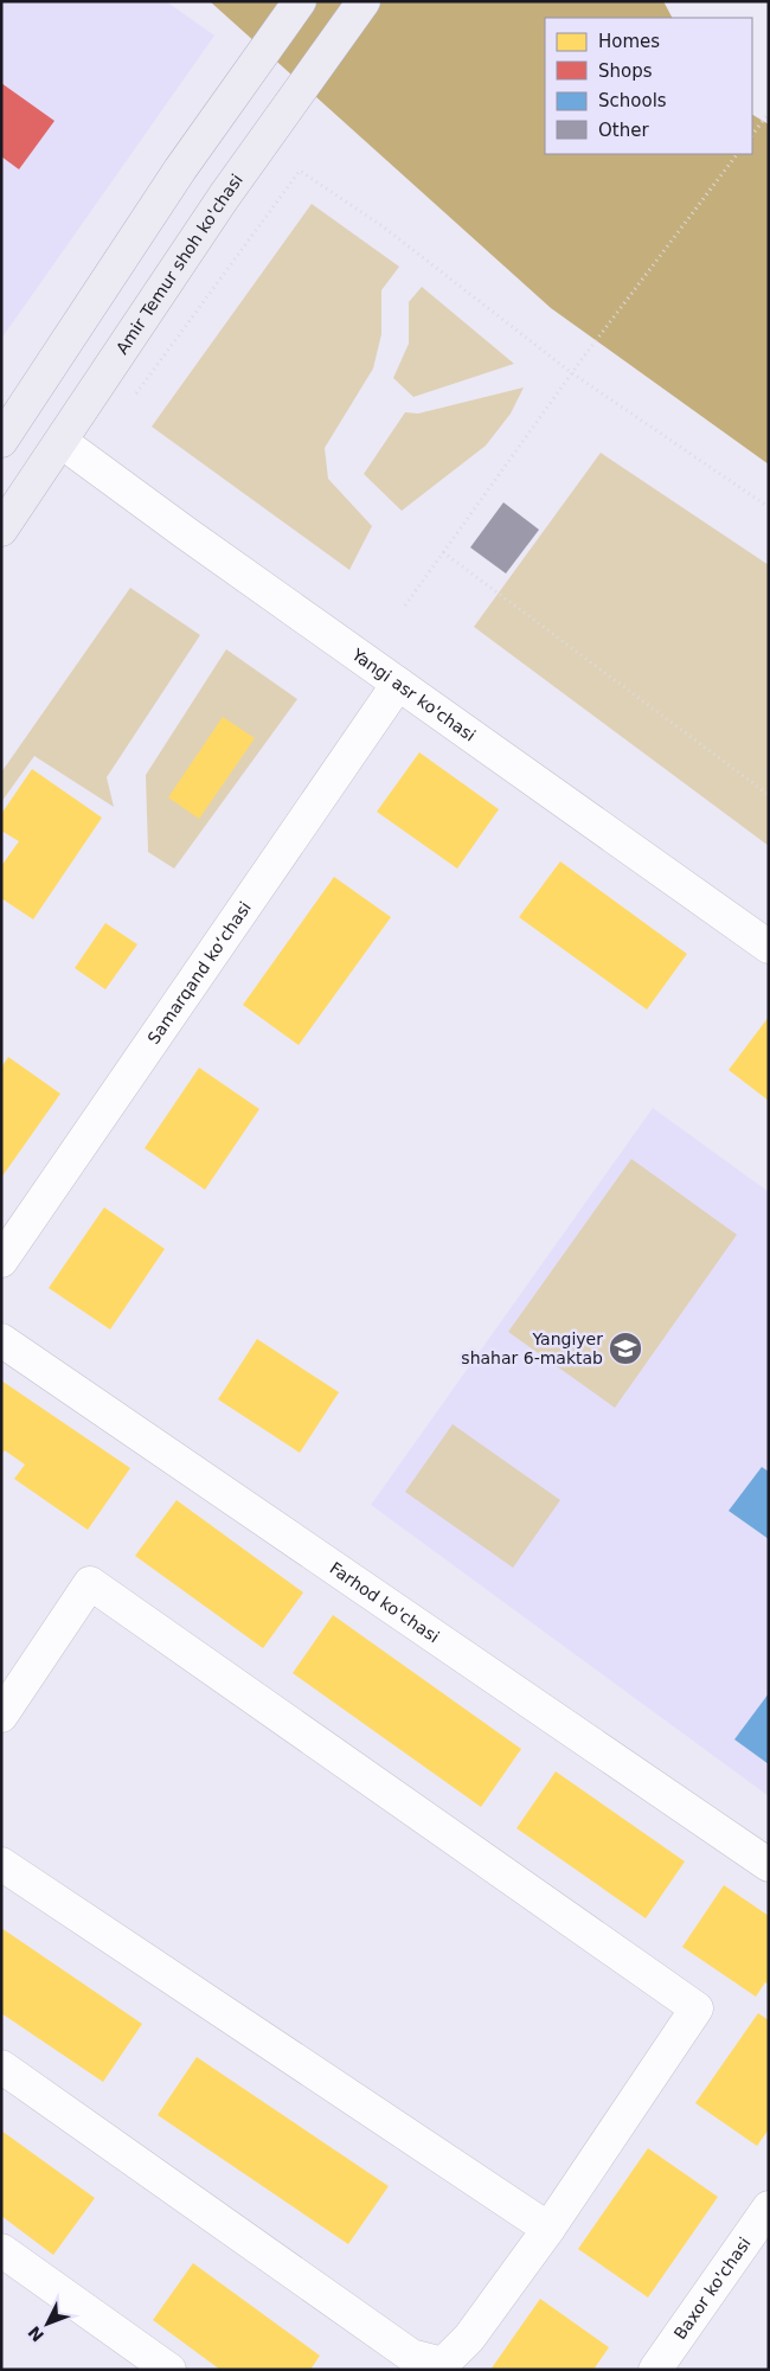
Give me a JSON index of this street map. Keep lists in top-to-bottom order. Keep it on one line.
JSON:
{"streets":{"highway":["Amir Temur shoh ko'chasi"],"street":["Yangi asr ko'chasi","Samarqand ko‘chasi","Farhod ko'chasi","Baxor ko'chasi"]},"crossings":[["Amir Temur shoh ko'chasi","Yangi asr ko'chasi"],["Yangi asr ko'chasi","Samarqand ko‘chasi"]],"places":{"school or university":["Yangiyer shahar 6-maktab"]},"legend":["Homes","Shops","Schools","Other"],"north":"bottom left"}
